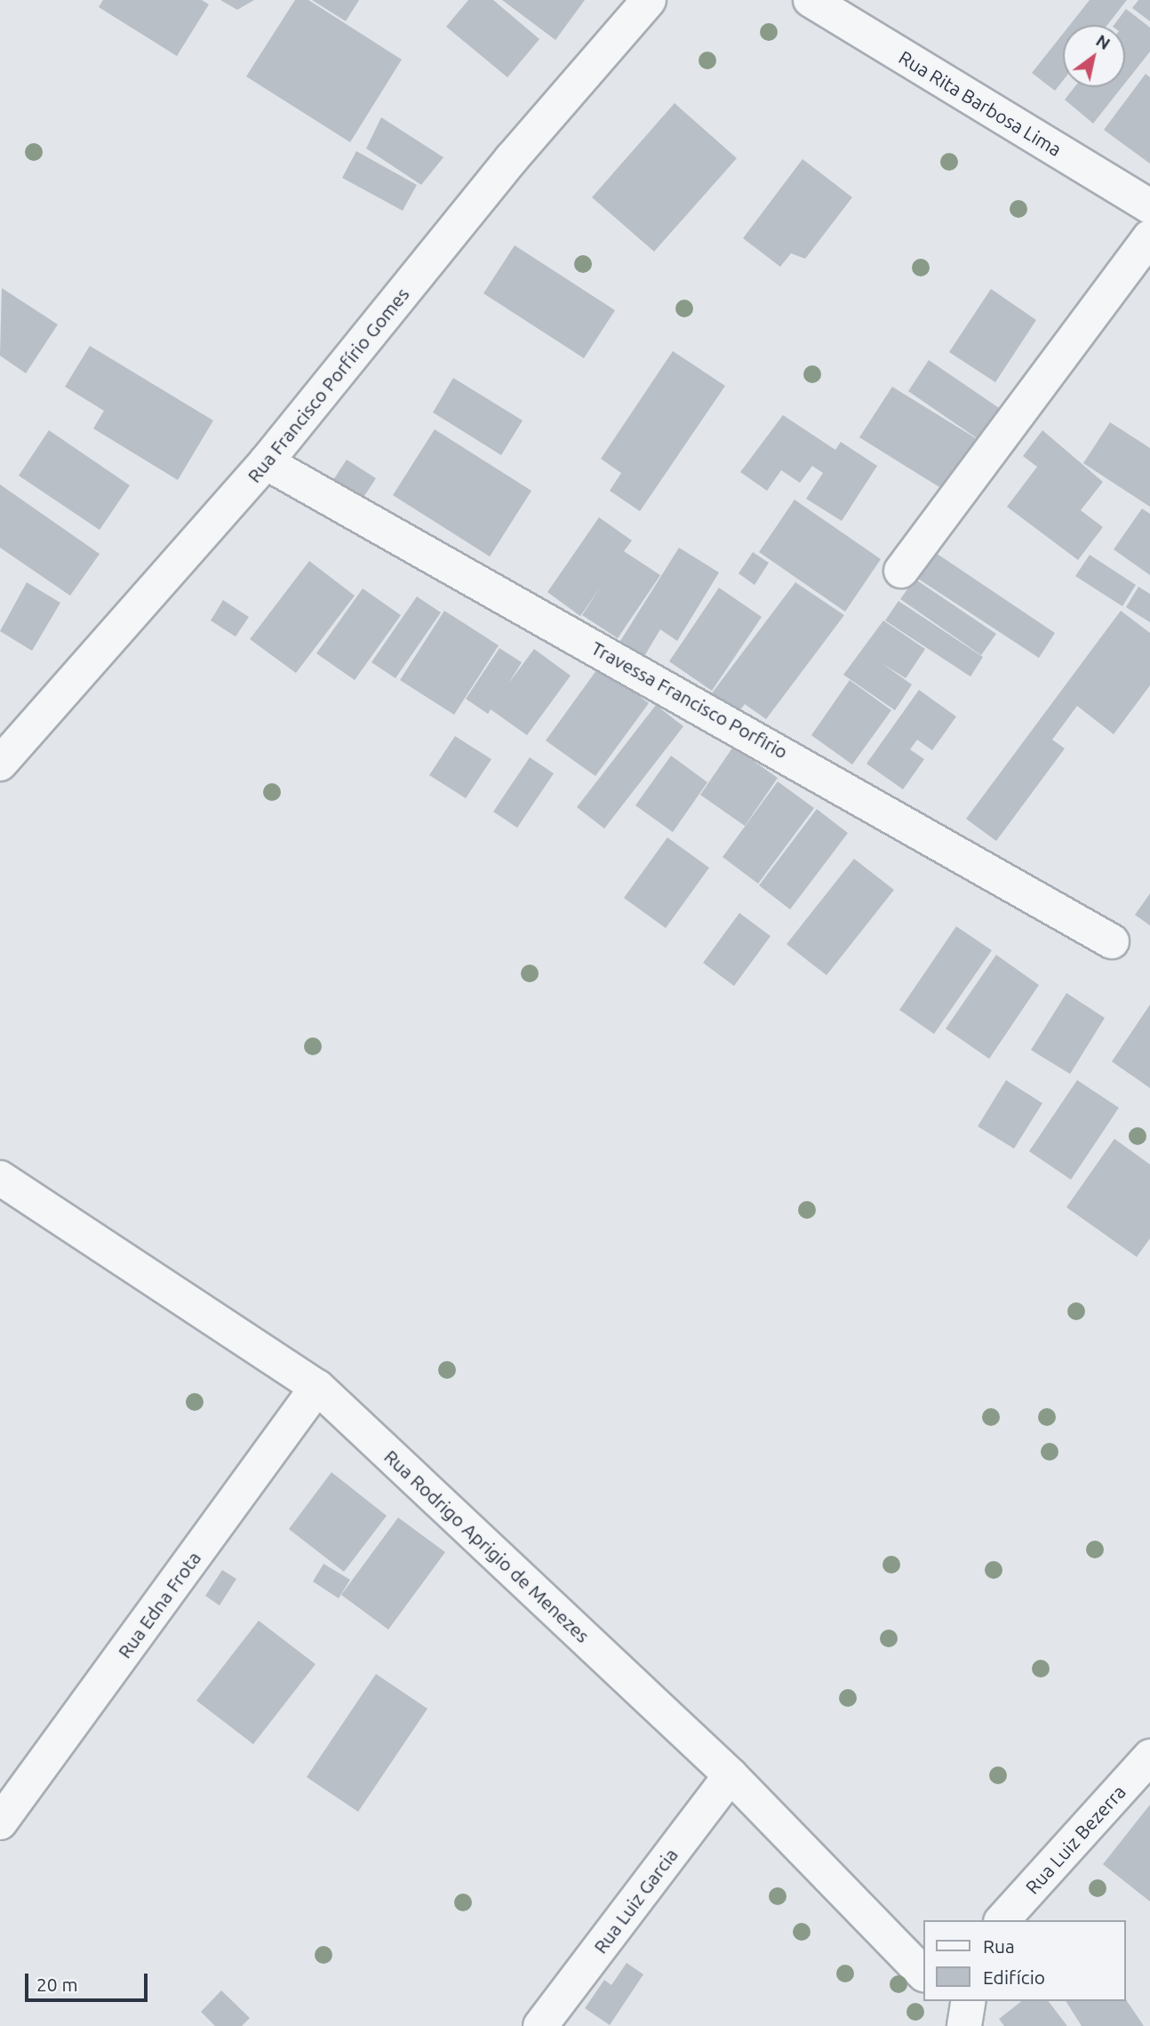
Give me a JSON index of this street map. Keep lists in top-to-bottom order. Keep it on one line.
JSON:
{"streets":{"street":["Rua Rita Barbosa Lima","Rua Francisco Porfírio Gomes","Travessa Francisco Porfirio","Rua Rodrigo Aprigio de Menezes","Rua Edna Frota","Rua Luiz Bezerra","Rua Luiz Garcia"]},"crossings":[["Rua Francisco Porfírio Gomes","Travessa Francisco Porfirio"],["Rua Rodrigo Aprigio de Menezes","Rua Edna Frota"],["Rua Rodrigo Aprigio de Menezes","Rua Luiz Garcia"]],"legend":["Rua","Edifício"],"scale_bar":"20 m","north":"top right"}
